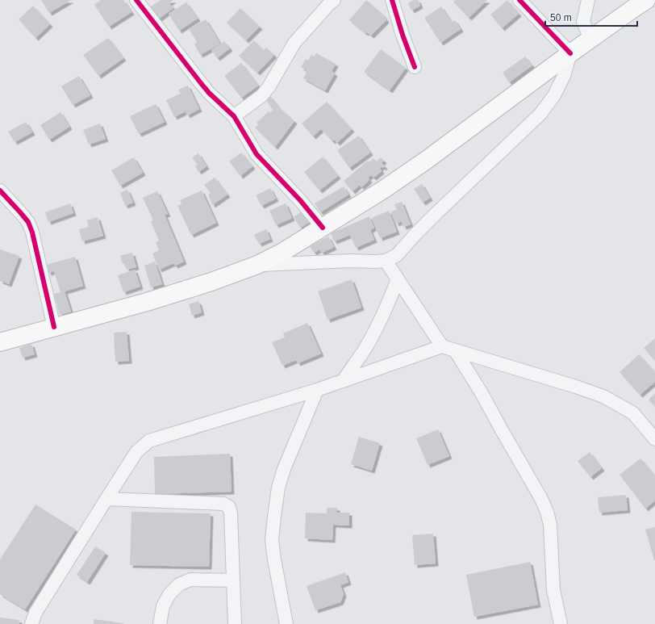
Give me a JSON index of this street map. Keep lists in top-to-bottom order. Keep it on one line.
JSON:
{"scale_bar":"50 m"}
